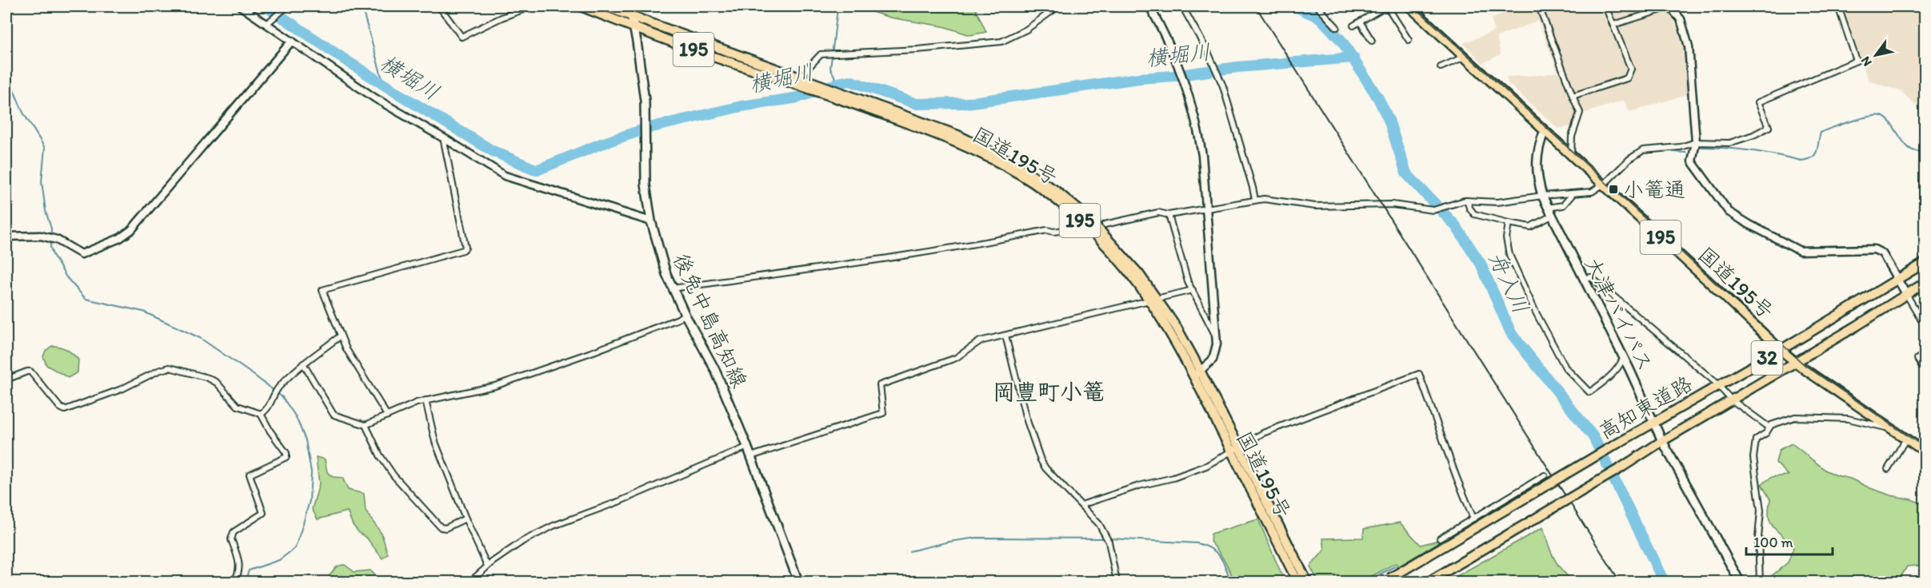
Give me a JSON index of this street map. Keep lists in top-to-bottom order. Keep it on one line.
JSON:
{"streets":{"highway":["195","国道195号","32","高知東道路"],"main road":["大津バイパス","後免中島高知線"]},"crossings":[["国道195号","大津バイパス"],["国道195号","後免中島高知線"],["国道195号","高知東道路"],["大津バイパス","高知東道路"]],"districts":["岡豊町小篭"],"water":["横堀川","舟入川"],"places":{"transit":["小篭通"]},"scale_bar":"100 m","north":"bottom left"}
